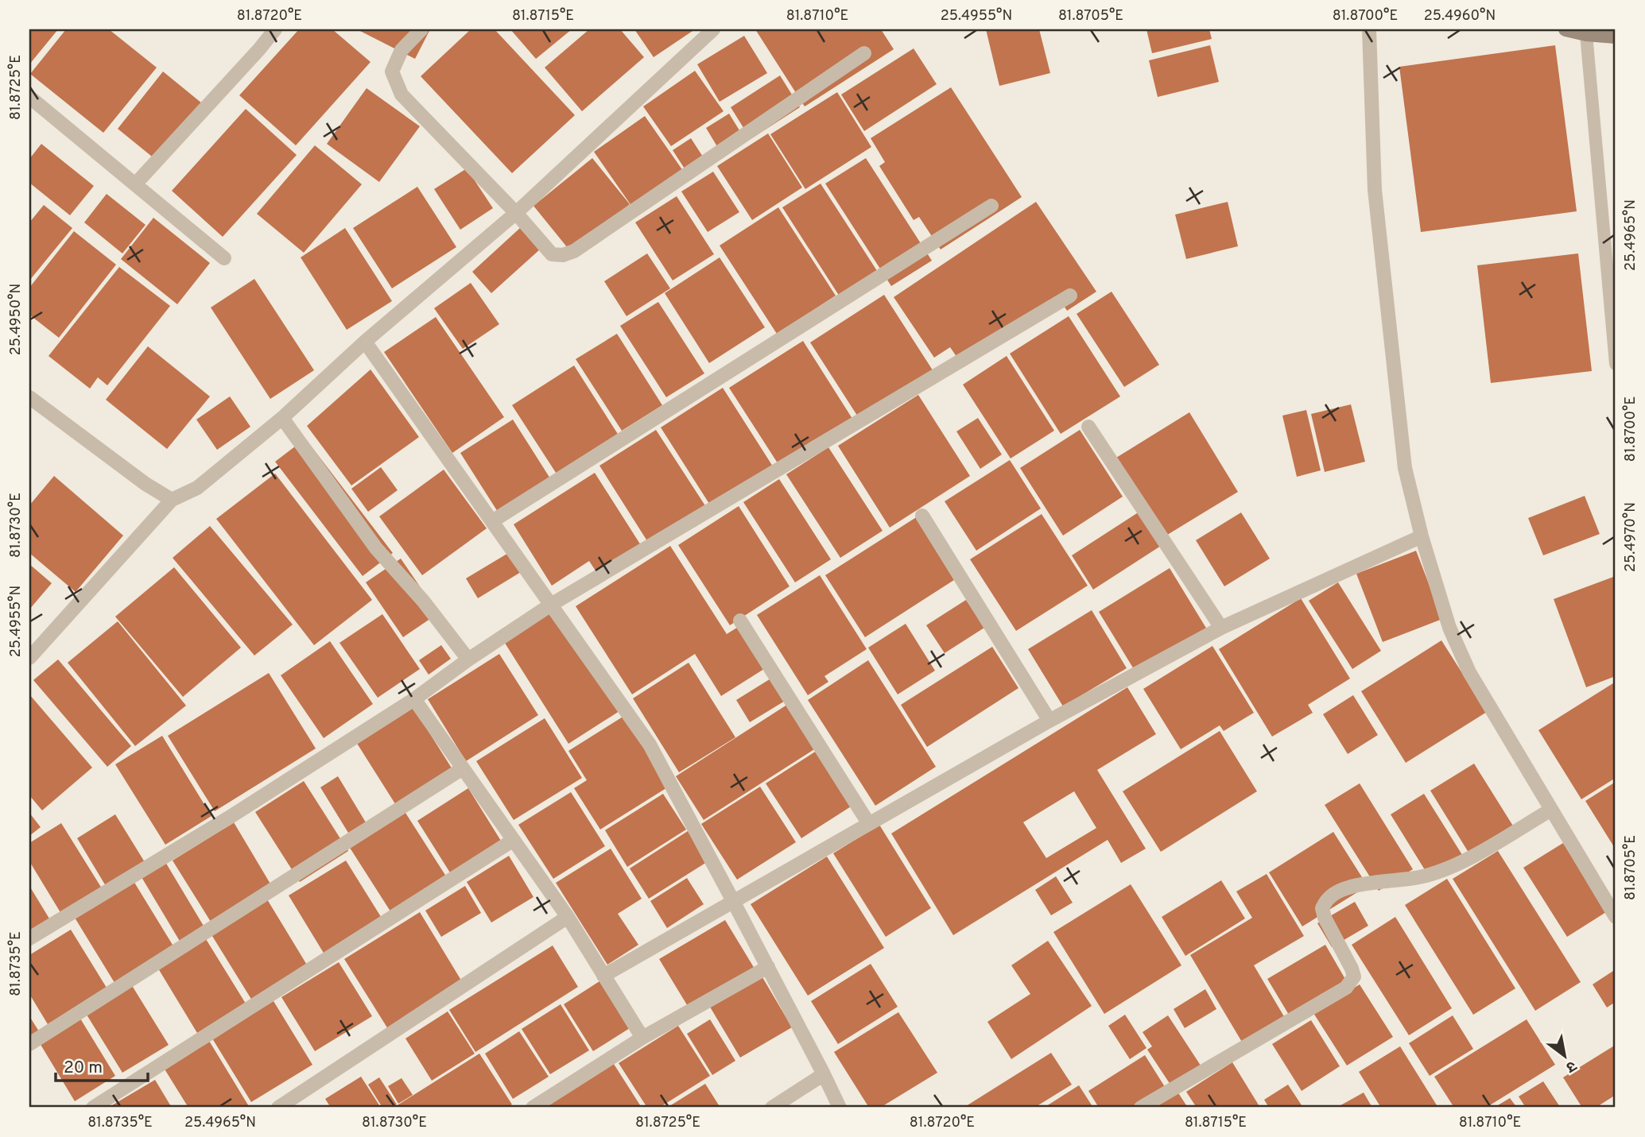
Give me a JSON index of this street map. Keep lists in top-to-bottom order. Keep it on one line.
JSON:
{"scale_bar":"20 m","north":"bottom right","coordinates":["81.8720°E","81.8715°E","81.8710°E","25.4955°N","81.8705°E","81.8700°E","25.4960°N","81.8725°E","25.4965°N","25.4950°N","81.8730°E","25.4970°N","81.8735°E"]}
